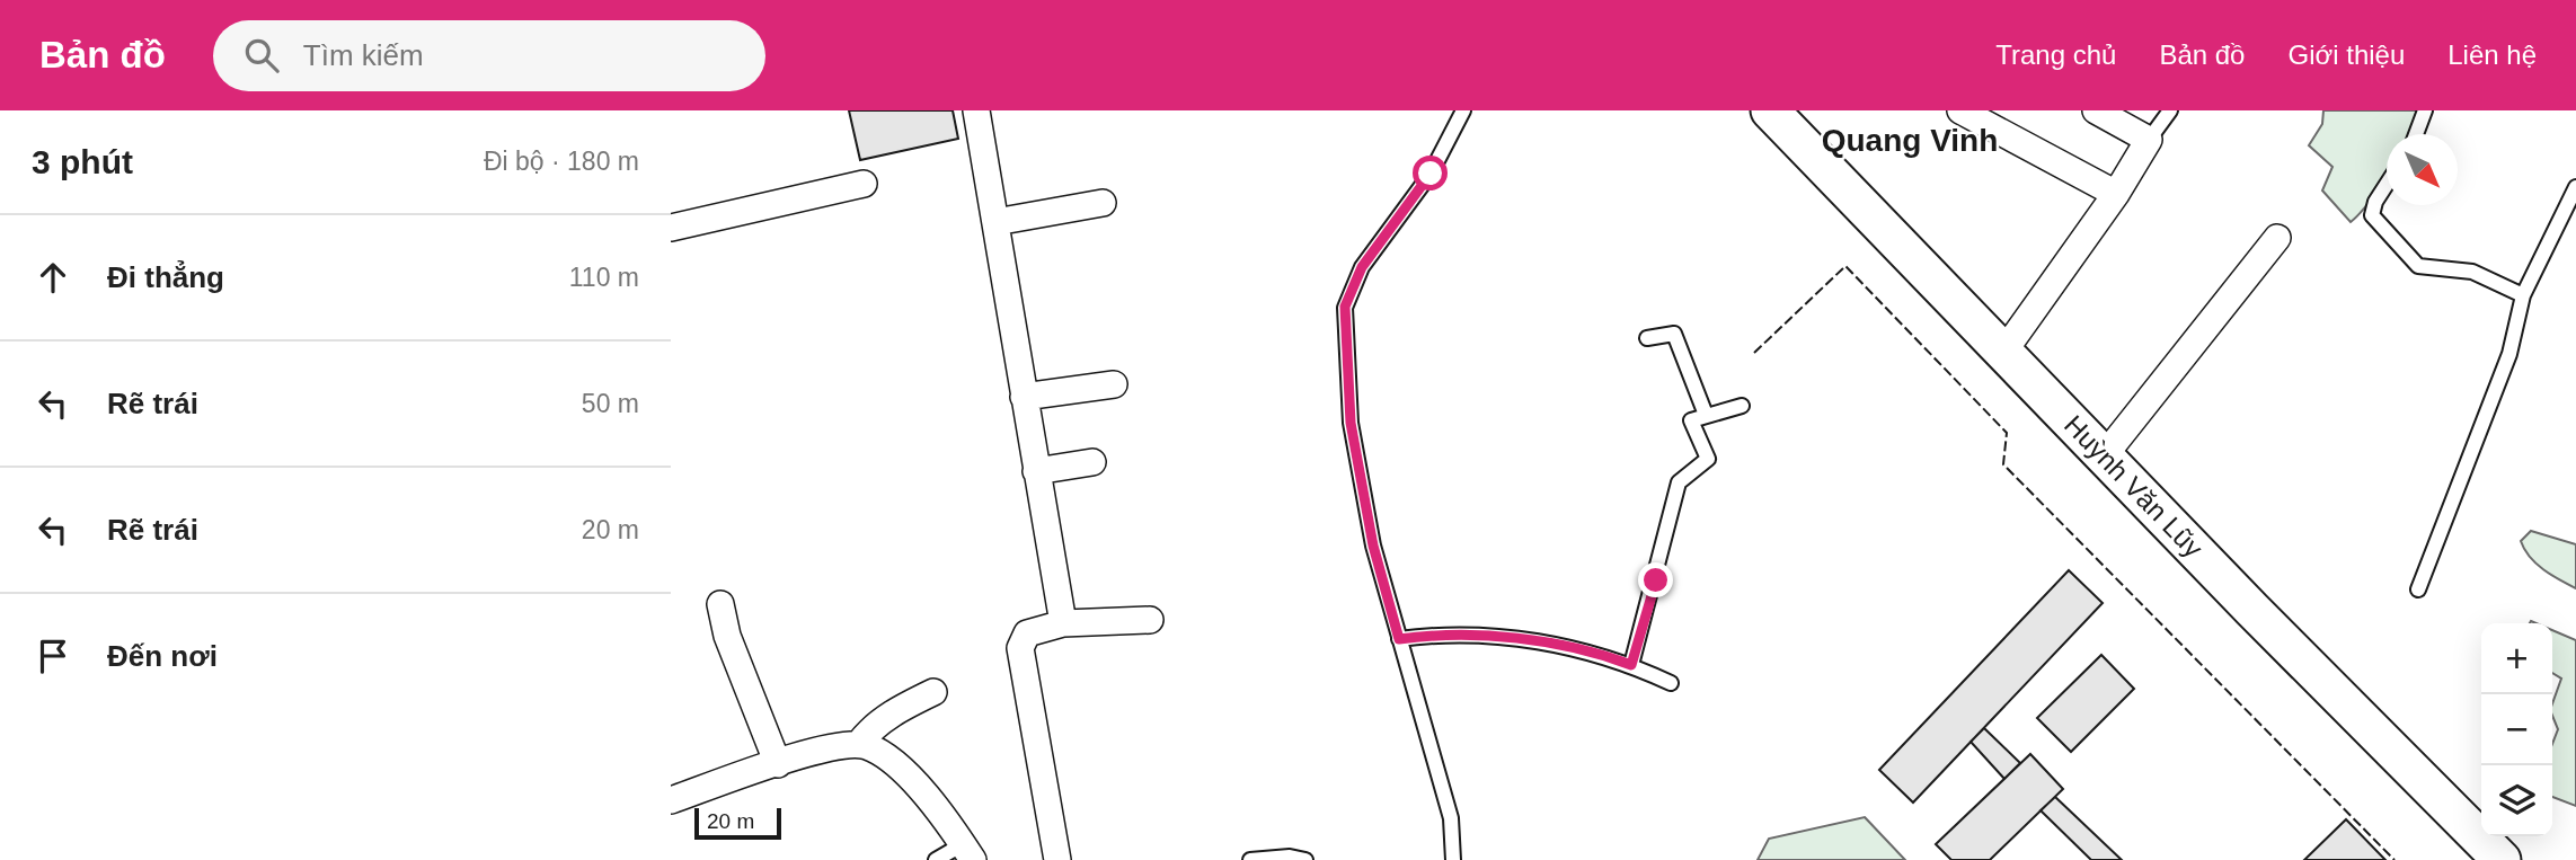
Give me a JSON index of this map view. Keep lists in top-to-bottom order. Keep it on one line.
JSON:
{"streets":{"street":["Huỳnh Văn Lũy"]},"districts":["Quang Vinh"],"scale_bar":"20 m","north":"bottom right","page":{"header":"Bản đồ","search":"Tìm kiếm","nav":["Trang chủ","Bản đồ","Giới thiệu","Liên hệ"],"heading":["3 phút","Đi bộ · 180 m"],"list":[["Đi thẳng","110 m"],["Rẽ trái","50 m"],["Rẽ trái","20 m"],"Đến nơi"],"map_buttons":["+","−"],"scale":"20 m"}}
